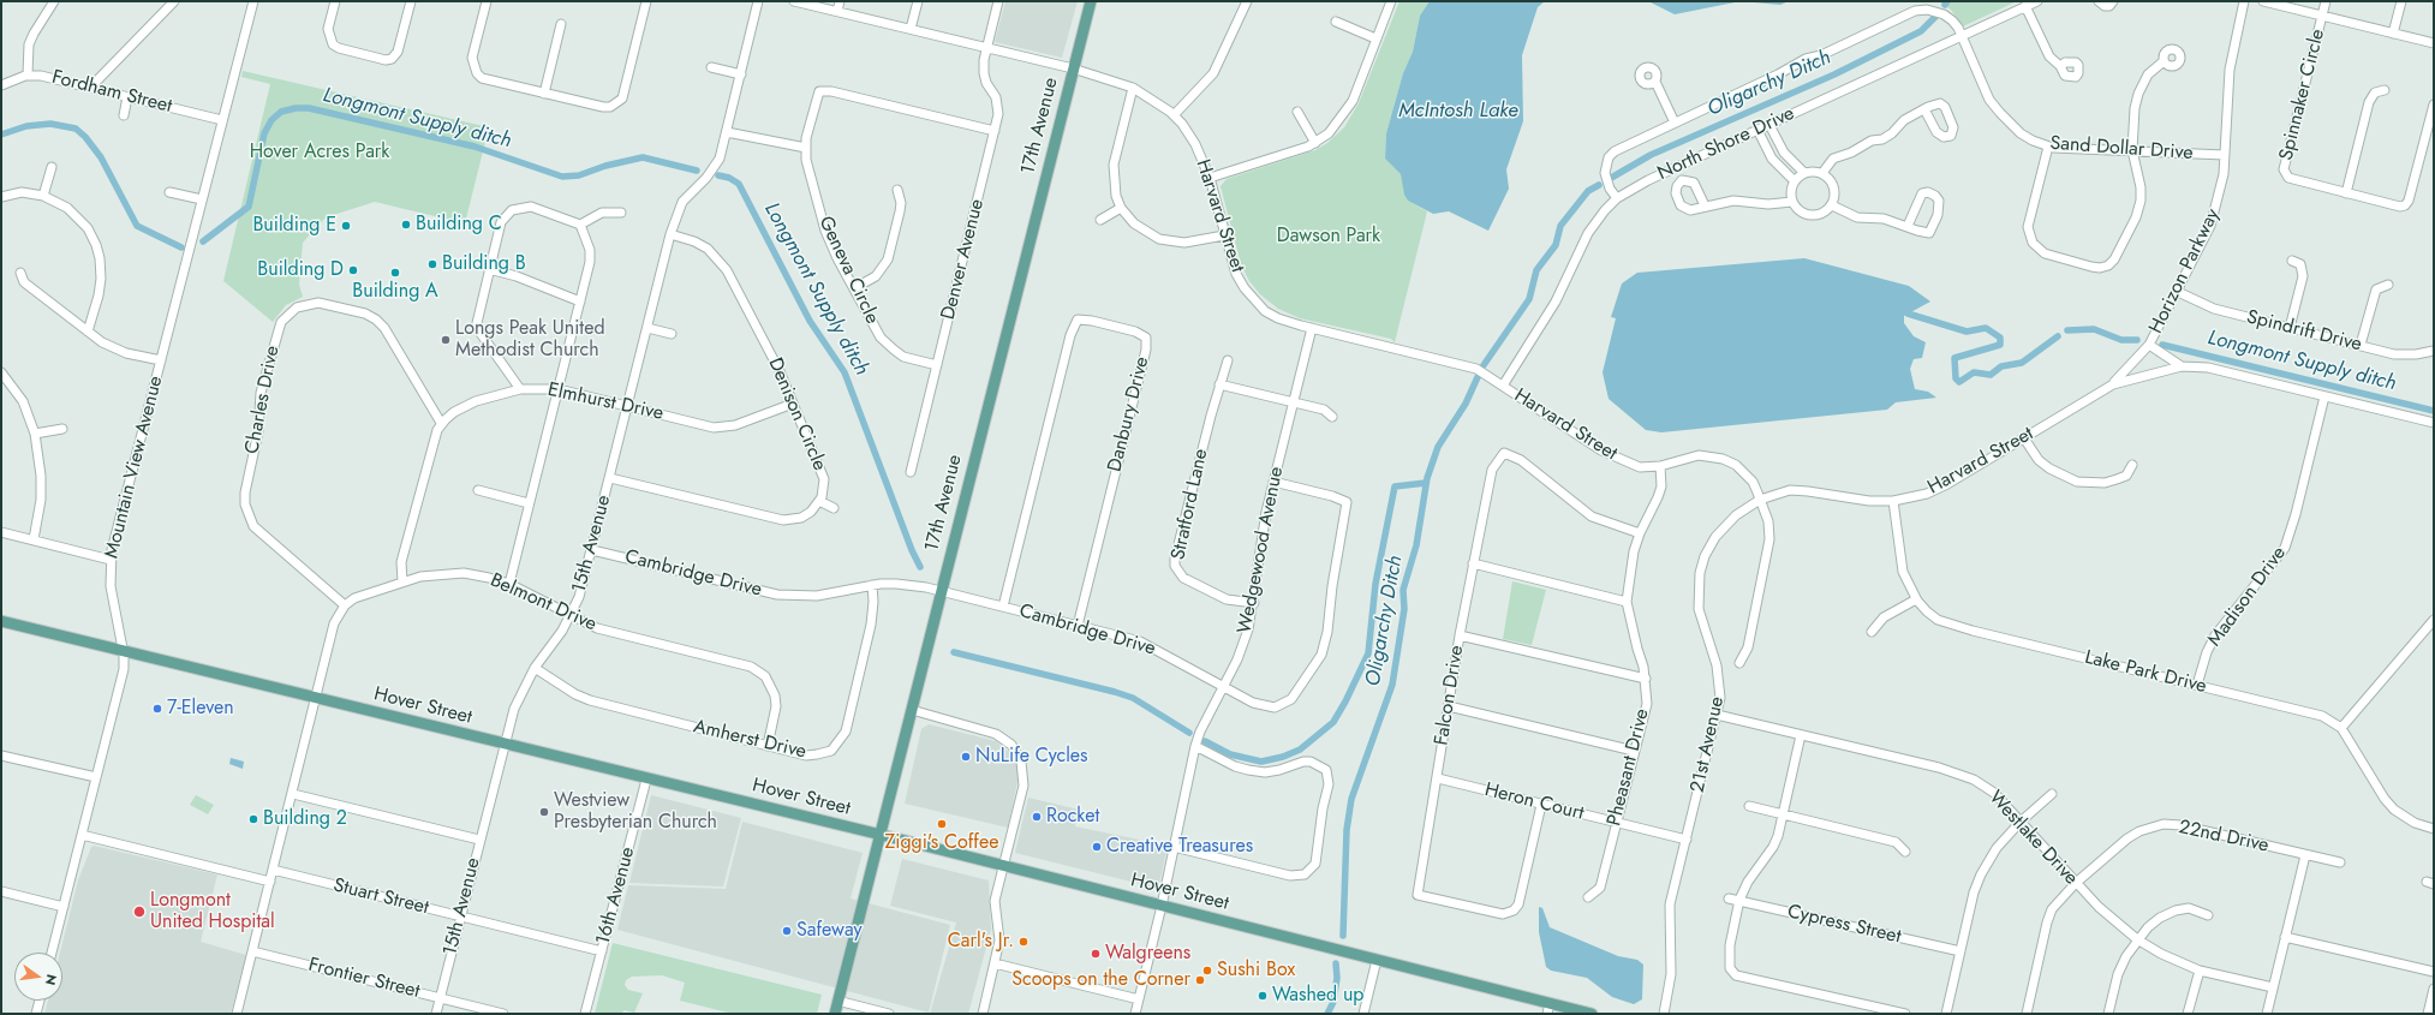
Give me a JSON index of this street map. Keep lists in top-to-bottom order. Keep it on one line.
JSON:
{"streets":{"main road":["17th Avenue","Hover Street"],"street":["Fordham Street","Spinnaker Circle","North Shore Drive","Sand Dollar Drive","Harvard Street","Denver Avenue","Geneva Circle","Horizon Parkway","Spindrift Drive","Charles Drive","Elmhurst Drive","Denison Circle","Danbury Drive","Mountain View Avenue","Stratford Lane","15th Avenue","Wedgewood Avenue","Cambridge Drive","Madison Drive","Belmont Drive","Lake Park Drive","Falcon Drive","Amherst Drive","21st Avenue","Pheasant Drive","Heron Court","22nd Drive","Westlake Drive","16th Avenue","Stuart Street","Cypress Street","Frontier Street"]},"crossings":[["Fordham Street","Mountain View Avenue"],["17th Avenue","Harvard Street"],["17th Avenue","Cambridge Drive"],["17th Avenue","Hover Street"],["North Shore Drive","Sand Dollar Drive"],["North Shore Drive","Harvard Street"],["Sand Dollar Drive","Horizon Parkway"],["Harvard Street","Denver Avenue"],["Harvard Street","Horizon Parkway"],["Harvard Street","Wedgewood Avenue"],["Harvard Street","Madison Drive"],["Harvard Street","Lake Park Drive"],["Harvard Street","21st Avenue"],["Harvard Street","Pheasant Drive"],["Denver Avenue","Geneva Circle"],["Horizon Parkway","Spindrift Drive"],["Charles Drive","Elmhurst Drive"],["Charles Drive","Belmont Drive"],["Elmhurst Drive","Denison Circle"],["Elmhurst Drive","15th Avenue"],["Denison Circle","15th Avenue"],["Danbury Drive","Cambridge Drive"],["Mountain View Avenue","Hover Street"],["Stratford Lane","Wedgewood Avenue"],["15th Avenue","Cambridge Drive"],["15th Avenue","Belmont Drive"],["15th Avenue","Hover Street"],["15th Avenue","Amherst Drive"],["15th Avenue","Stuart Street"],["15th Avenue","Frontier Street"],["Wedgewood Avenue","Cambridge Drive"],["Wedgewood Avenue","Hover Street"],["Cambridge Drive","Amherst Drive"],["Madison Drive","Lake Park Drive"],["Belmont Drive","Hover Street"],["Belmont Drive","Amherst Drive"],["Belmont Drive","Stuart Street"],["Belmont Drive","Frontier Street"],["Falcon Drive","Pheasant Drive"],["Falcon Drive","Heron Court"],["Hover Street","16th Avenue"],["21st Avenue","Heron Court"],["21st Avenue","Westlake Drive"],["Pheasant Drive","Heron Court"],["22nd Drive","Westlake Drive"],["16th Avenue","Stuart Street"]],"water":["Oligarchy Ditch","McIntosh Lake","Longmont Supply ditch"],"parks":["Hover Acres Park","Dawson Park"],"places":["Building C","Building E","Building B","Building D","Building A","Longs Peak United Methodist Church","7-Eleven","NuLife Cycles","Westview Presbyterian Church","Rocket","Building 2","Ziggi's Coffee","Creative Treasures","Longmont United Hospital","Safeway","Carl's Jr.","Walgreens","Sushi Box","Scoops on the Corner","Washed up"],"north":"right"}
